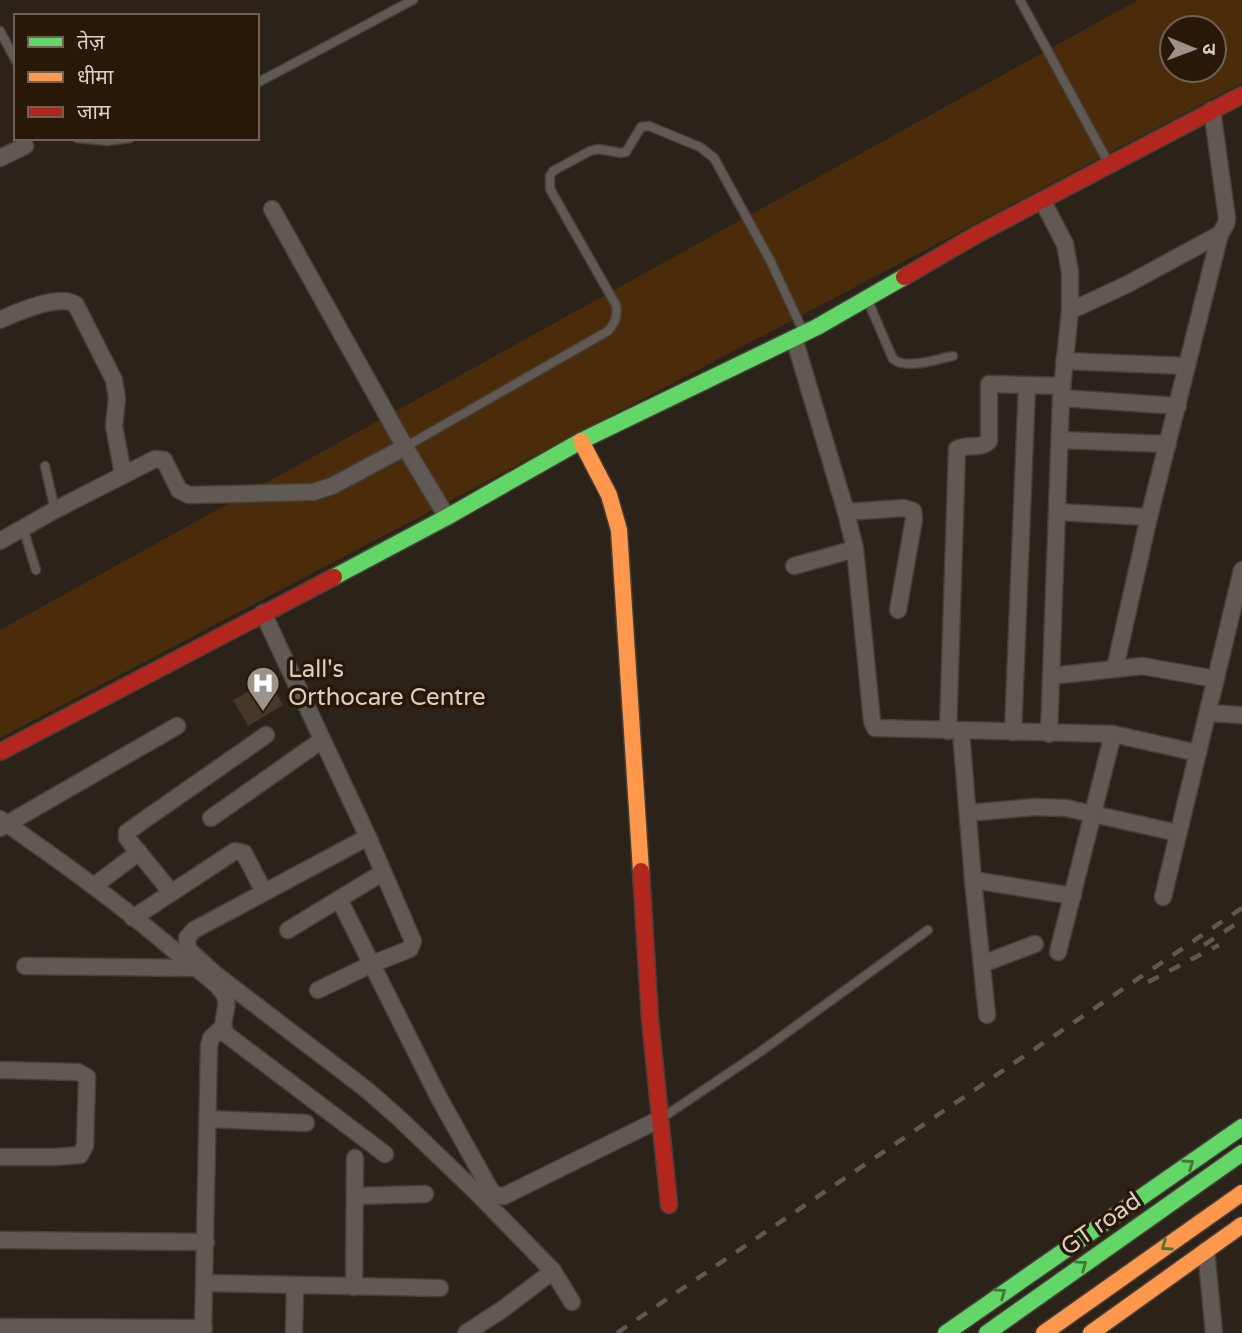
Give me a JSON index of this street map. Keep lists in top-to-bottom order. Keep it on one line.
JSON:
{"streets":{"main road":["GT road"]},"places":{"hospital":["Lall's Orthocare Centre"]},"legend":["तेज़","धीमा","जाम"],"north":"right"}
